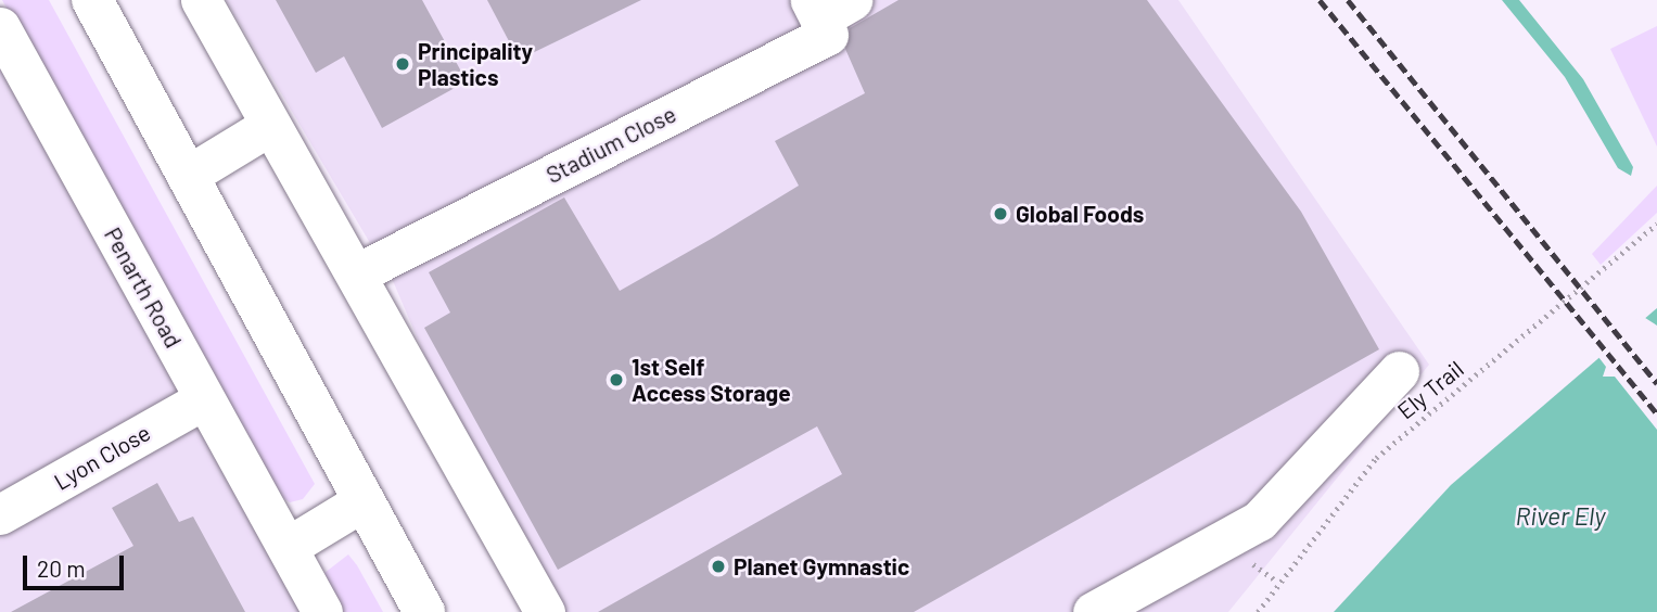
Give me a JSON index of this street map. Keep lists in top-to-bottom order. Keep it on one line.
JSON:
{"streets":{"street":["Stadium Close","Penarth Road","Lyon Close"],"path":["Ely Trail"]},"crossings":[["Penarth Road","Lyon Close"]],"water":["River Ely"],"places":["Principality Plastics","Global Foods","1st Self Access Storage","Planet Gymnastic"],"scale_bar":"20 m"}
